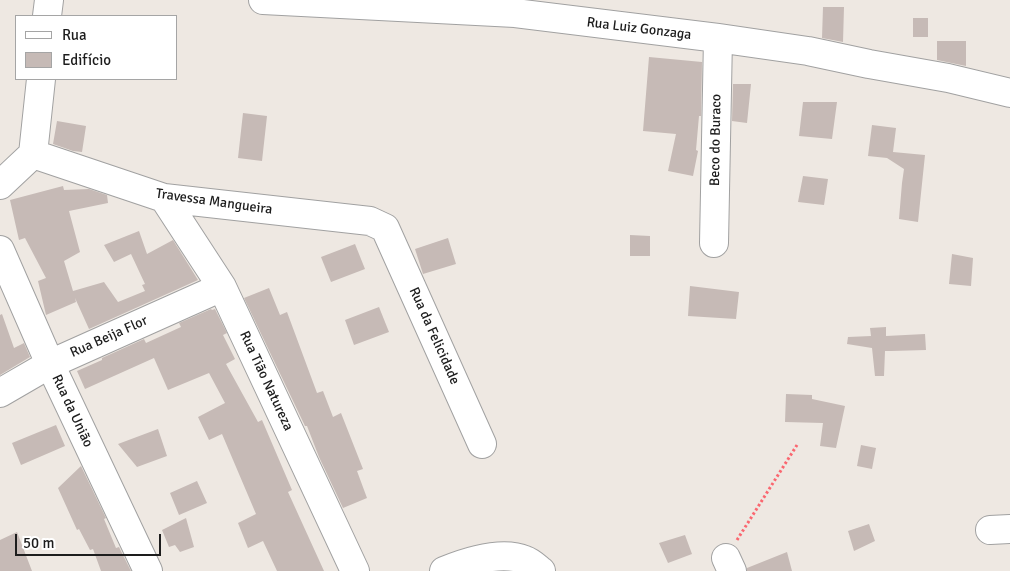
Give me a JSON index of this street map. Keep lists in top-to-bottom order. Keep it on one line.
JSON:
{"streets":{"street":["Rua Luiz Gonzaga","Beco do Buraco","Travessa Mangueira","Rua da Felicidade","Rua Beija Flor","Rua Tião Natureza","Rua da União"]},"crossings":[["Rua Luiz Gonzaga","Beco do Buraco"],["Travessa Mangueira","Rua da Felicidade"],["Travessa Mangueira","Rua Tião Natureza"],["Rua Beija Flor","Rua Tião Natureza"],["Rua Beija Flor","Rua da União"]],"legend":["Rua","Edifício"],"scale_bar":"50 m"}
